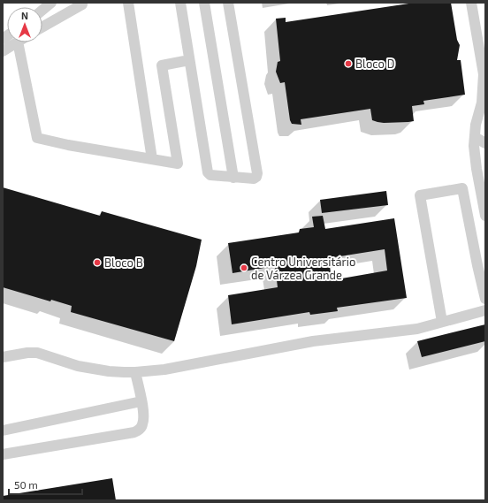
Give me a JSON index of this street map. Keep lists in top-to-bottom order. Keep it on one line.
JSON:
{"places":["Bloco D","Bloco B","Centro Universitário de Várzea Grande"],"scale_bar":"50 m","north":"top"}
